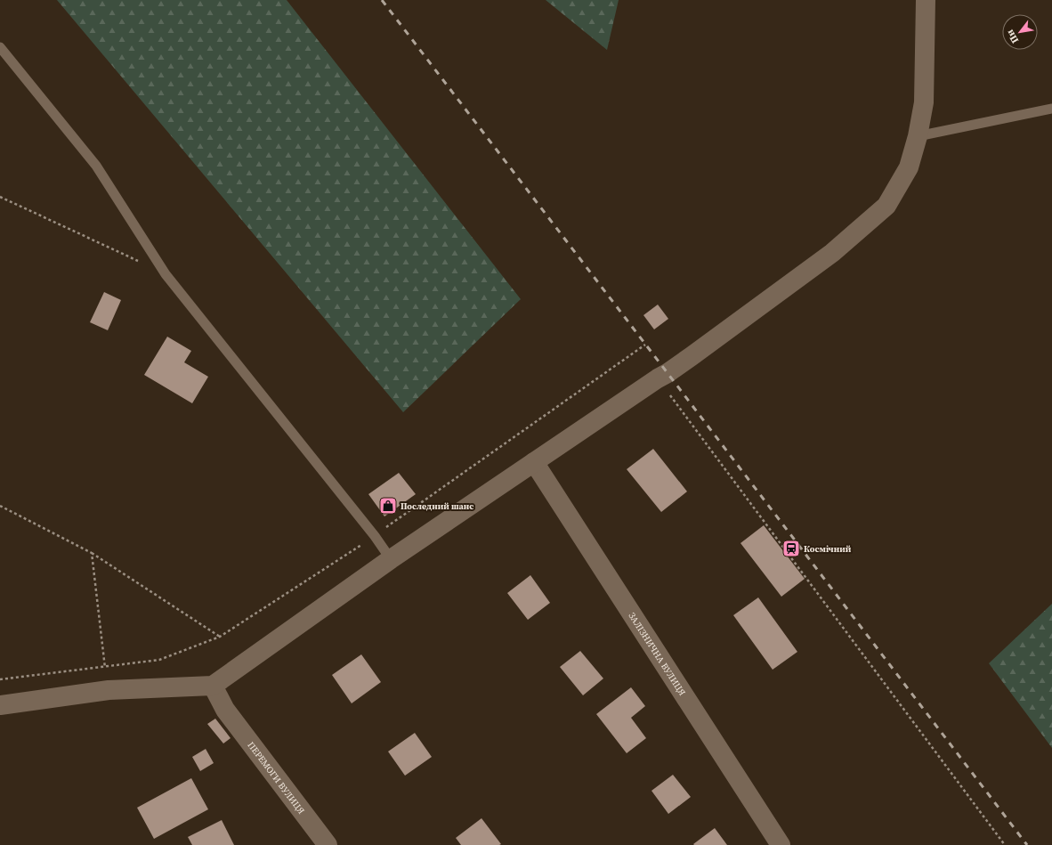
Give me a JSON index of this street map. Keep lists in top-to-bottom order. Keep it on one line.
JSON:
{"streets":{"main road":["ЗАЛІЗНИЧНА ВУЛИЦЯ","ПЕРЕМОГИ ВУЛИЦЯ"]},"places":{"shop":["Последний шанс"],"station":["Космічний"]},"north":"bottom left"}
